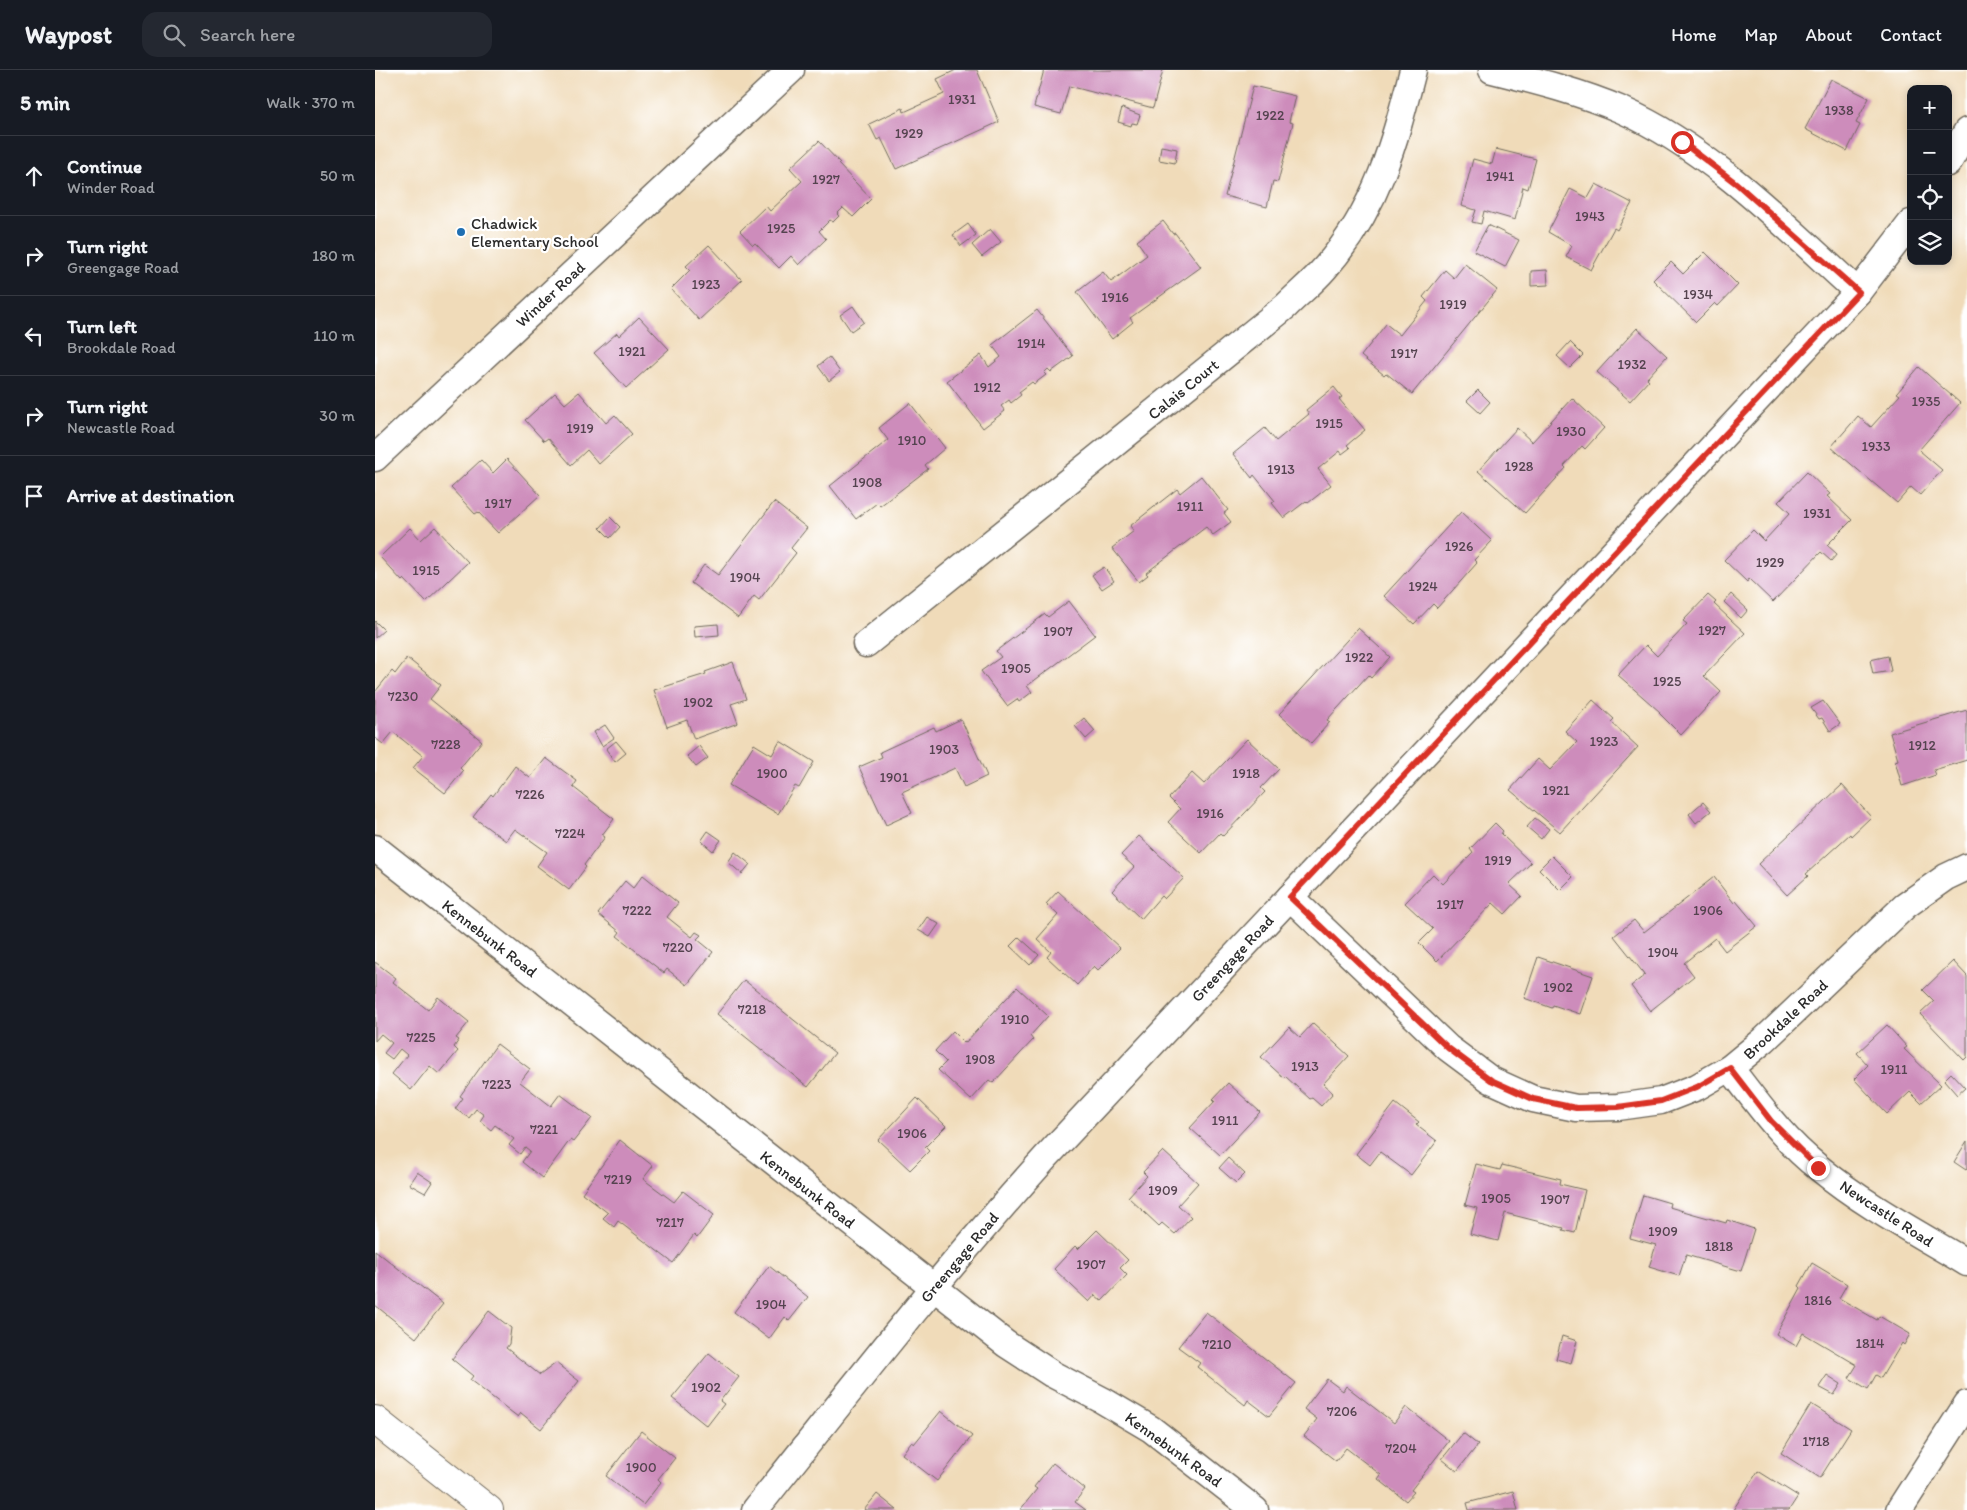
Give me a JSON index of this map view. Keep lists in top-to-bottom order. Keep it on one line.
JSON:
{"streets":{"street":["Winder Road","Calais Court","Kennebunk Road","Greengage Road","Brookdale Road","Newcastle Road"]},"crossings":[["Kennebunk Road","Greengage Road"],["Greengage Road","Brookdale Road"],["Brookdale Road","Newcastle Road"]],"places":["Chadwick Elementary School"],"house_numbers":["1931","1938","1922","1929","1941","1927","1943","1925","1923","1934","1916","1919","1914","1921","1917","1932","1912","1935","1915","1919","1930","1910","1933","1928","1913","1908","1917","1911","1931","1926","1929","1915","1904","1924","1927","1907","1922","1905","1925","7230","1902","1923","7228","1912","1903","1900","1918","1901","1921","7226","1916","7224","1919","1917","7222","1906","7220","1904","1902","7218","1910","7225","1908","1913","1911","7223","1911","7221","1906","7219","1909","1905","1907","7217","1909","1818","1907","1816","1904","1814","7210","1902","7206","1718","7204","1900"],"page":{"header":"Waypost","search":"Search here","nav":["Home","Map","About","Contact"],"heading":["5 min","Walk · 370 m"],"map_buttons":["+","−"],"list":[["Continue","Winder Road","50 m"],["Turn right","Greengage Road","180 m"],["Turn left","Brookdale Road","110 m"],["Turn right","Newcastle Road","30 m"],"Arrive at destination"]}}
